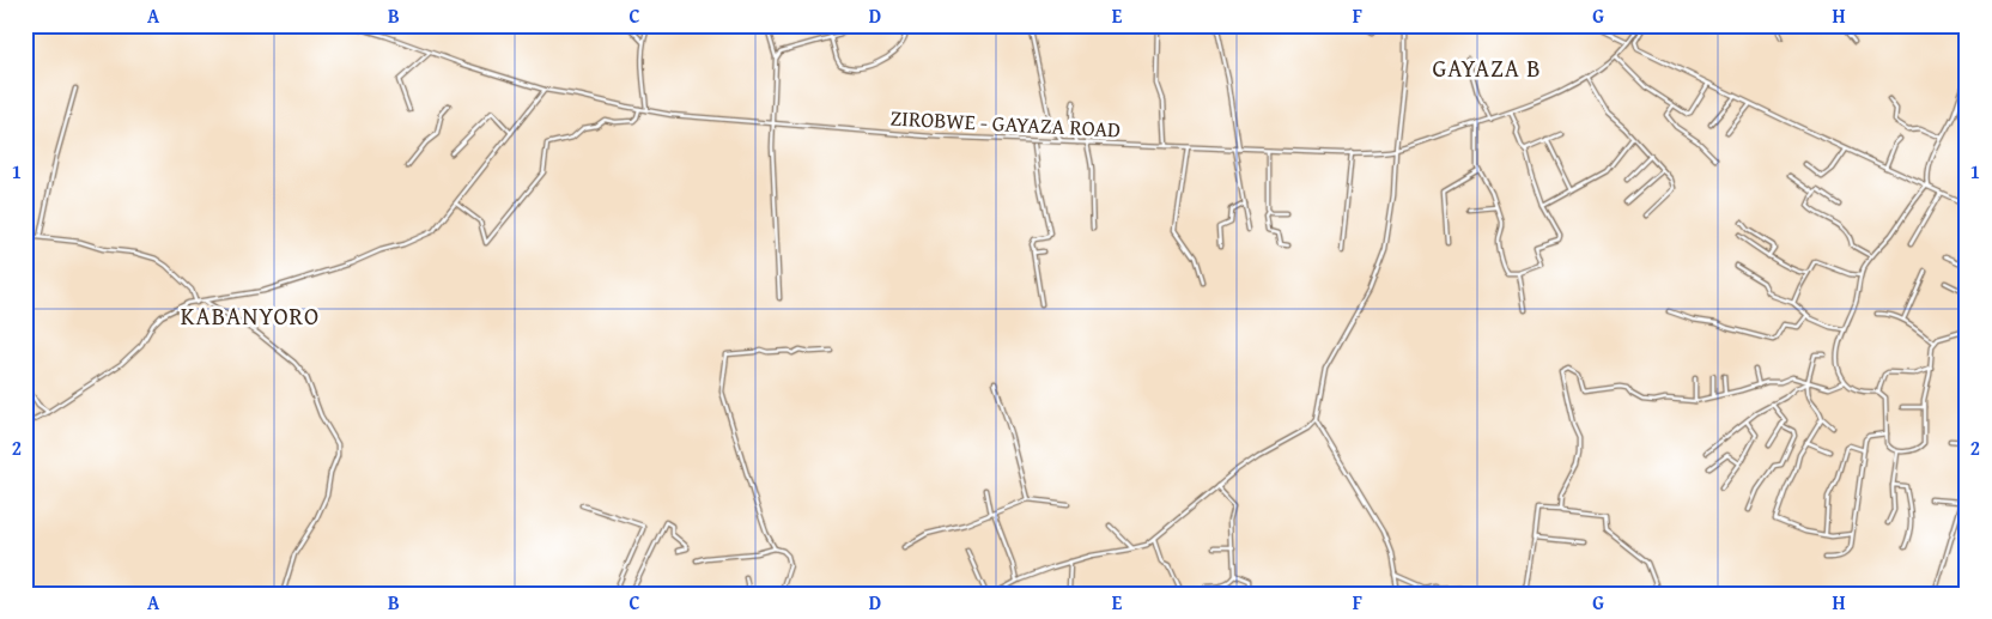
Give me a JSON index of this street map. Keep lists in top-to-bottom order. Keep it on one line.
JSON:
{"streets":{"street":["ZIROBWE - GAYAZA ROAD"]},"districts":["GAYAZA B","KABANYORO"],"grid":{"columns":["A","B","C","D","E","F","G","H"],"rows":["1","2"]}}
